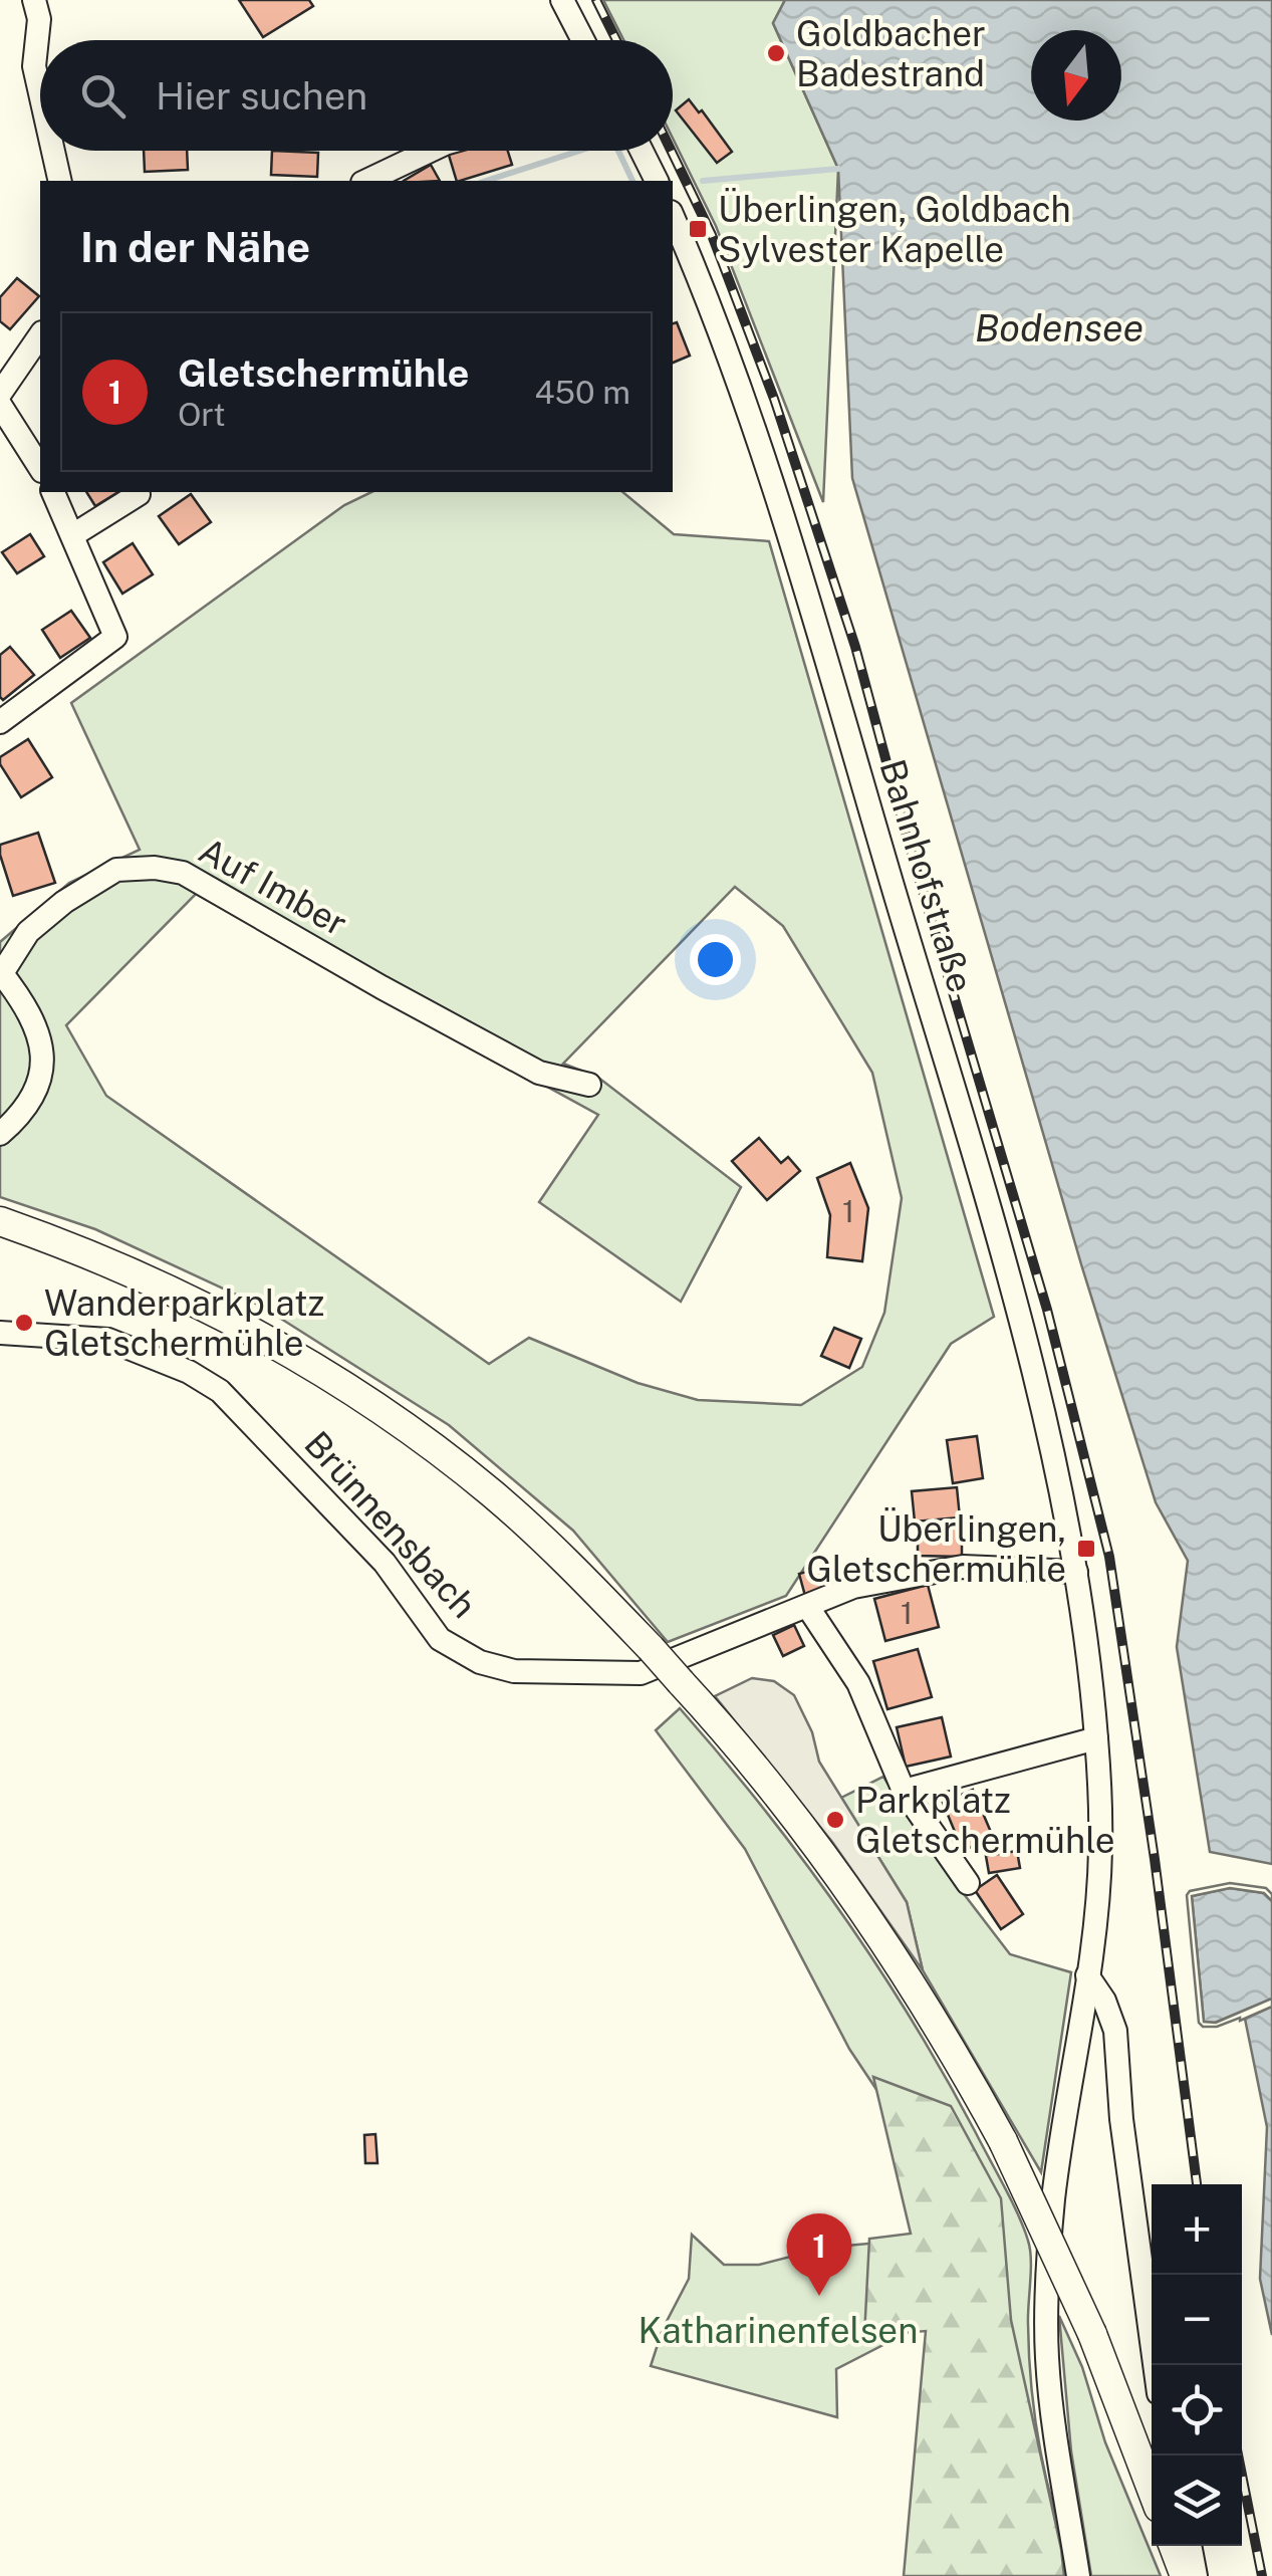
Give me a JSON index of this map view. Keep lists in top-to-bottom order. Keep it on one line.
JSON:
{"streets":{"street":["Bahnhofstraße","Auf Imber","Brünnensbach"]},"crossings":[["Bahnhofstraße","Brünnensbach"]],"water":["Bodensee"],"parks":["Katharinenfelsen"],"places":{"other":["Goldbacher Badestrand","Wanderparkplatz Gletschermühle","Parkplatz Gletschermühle"],"transit":["Überlingen, Goldbach Sylvester Kapelle","Überlingen, Gletschermühle"]},"house_numbers":["1","1"],"north":"bottom","page":{"search":"Hier suchen","heading":"In der Nähe","list":[{"mark":"1","name":"Gletschermühle","note":"Ort","value":"450 m"}],"map_buttons":["+","−"],"pins":"1"}}
